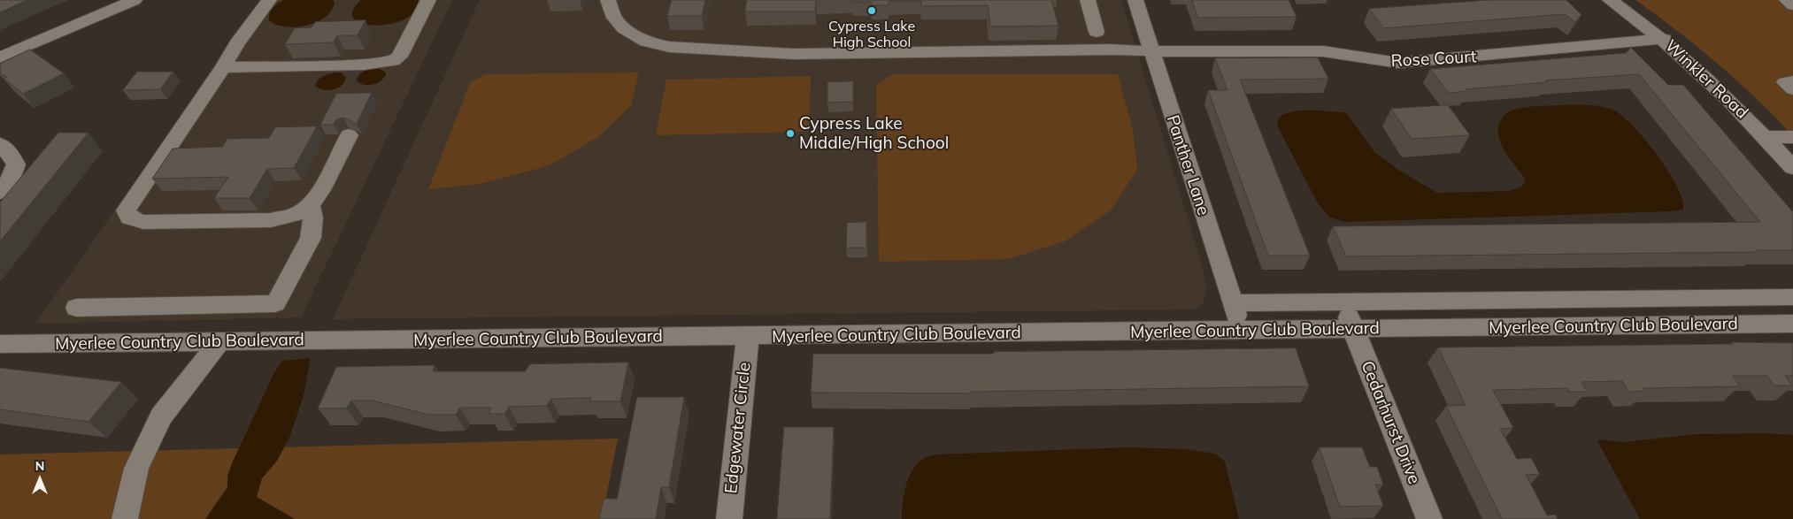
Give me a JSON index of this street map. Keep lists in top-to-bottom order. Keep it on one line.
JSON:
{"streets":{"street":["Rose Court","Winkler Road","Panther Lane","Myerlee Country Club Boulevard","Cedarhurst Drive","Edgewater Circle"]},"crossings":[["Rose Court","Winkler Road"],["Rose Court","Panther Lane"],["Panther Lane","Myerlee Country Club Boulevard"],["Myerlee Country Club Boulevard","Cedarhurst Drive"],["Myerlee Country Club Boulevard","Edgewater Circle"]],"places":["Cypress Lake High School","Cypress Lake Middle/High School"],"north":"top"}
